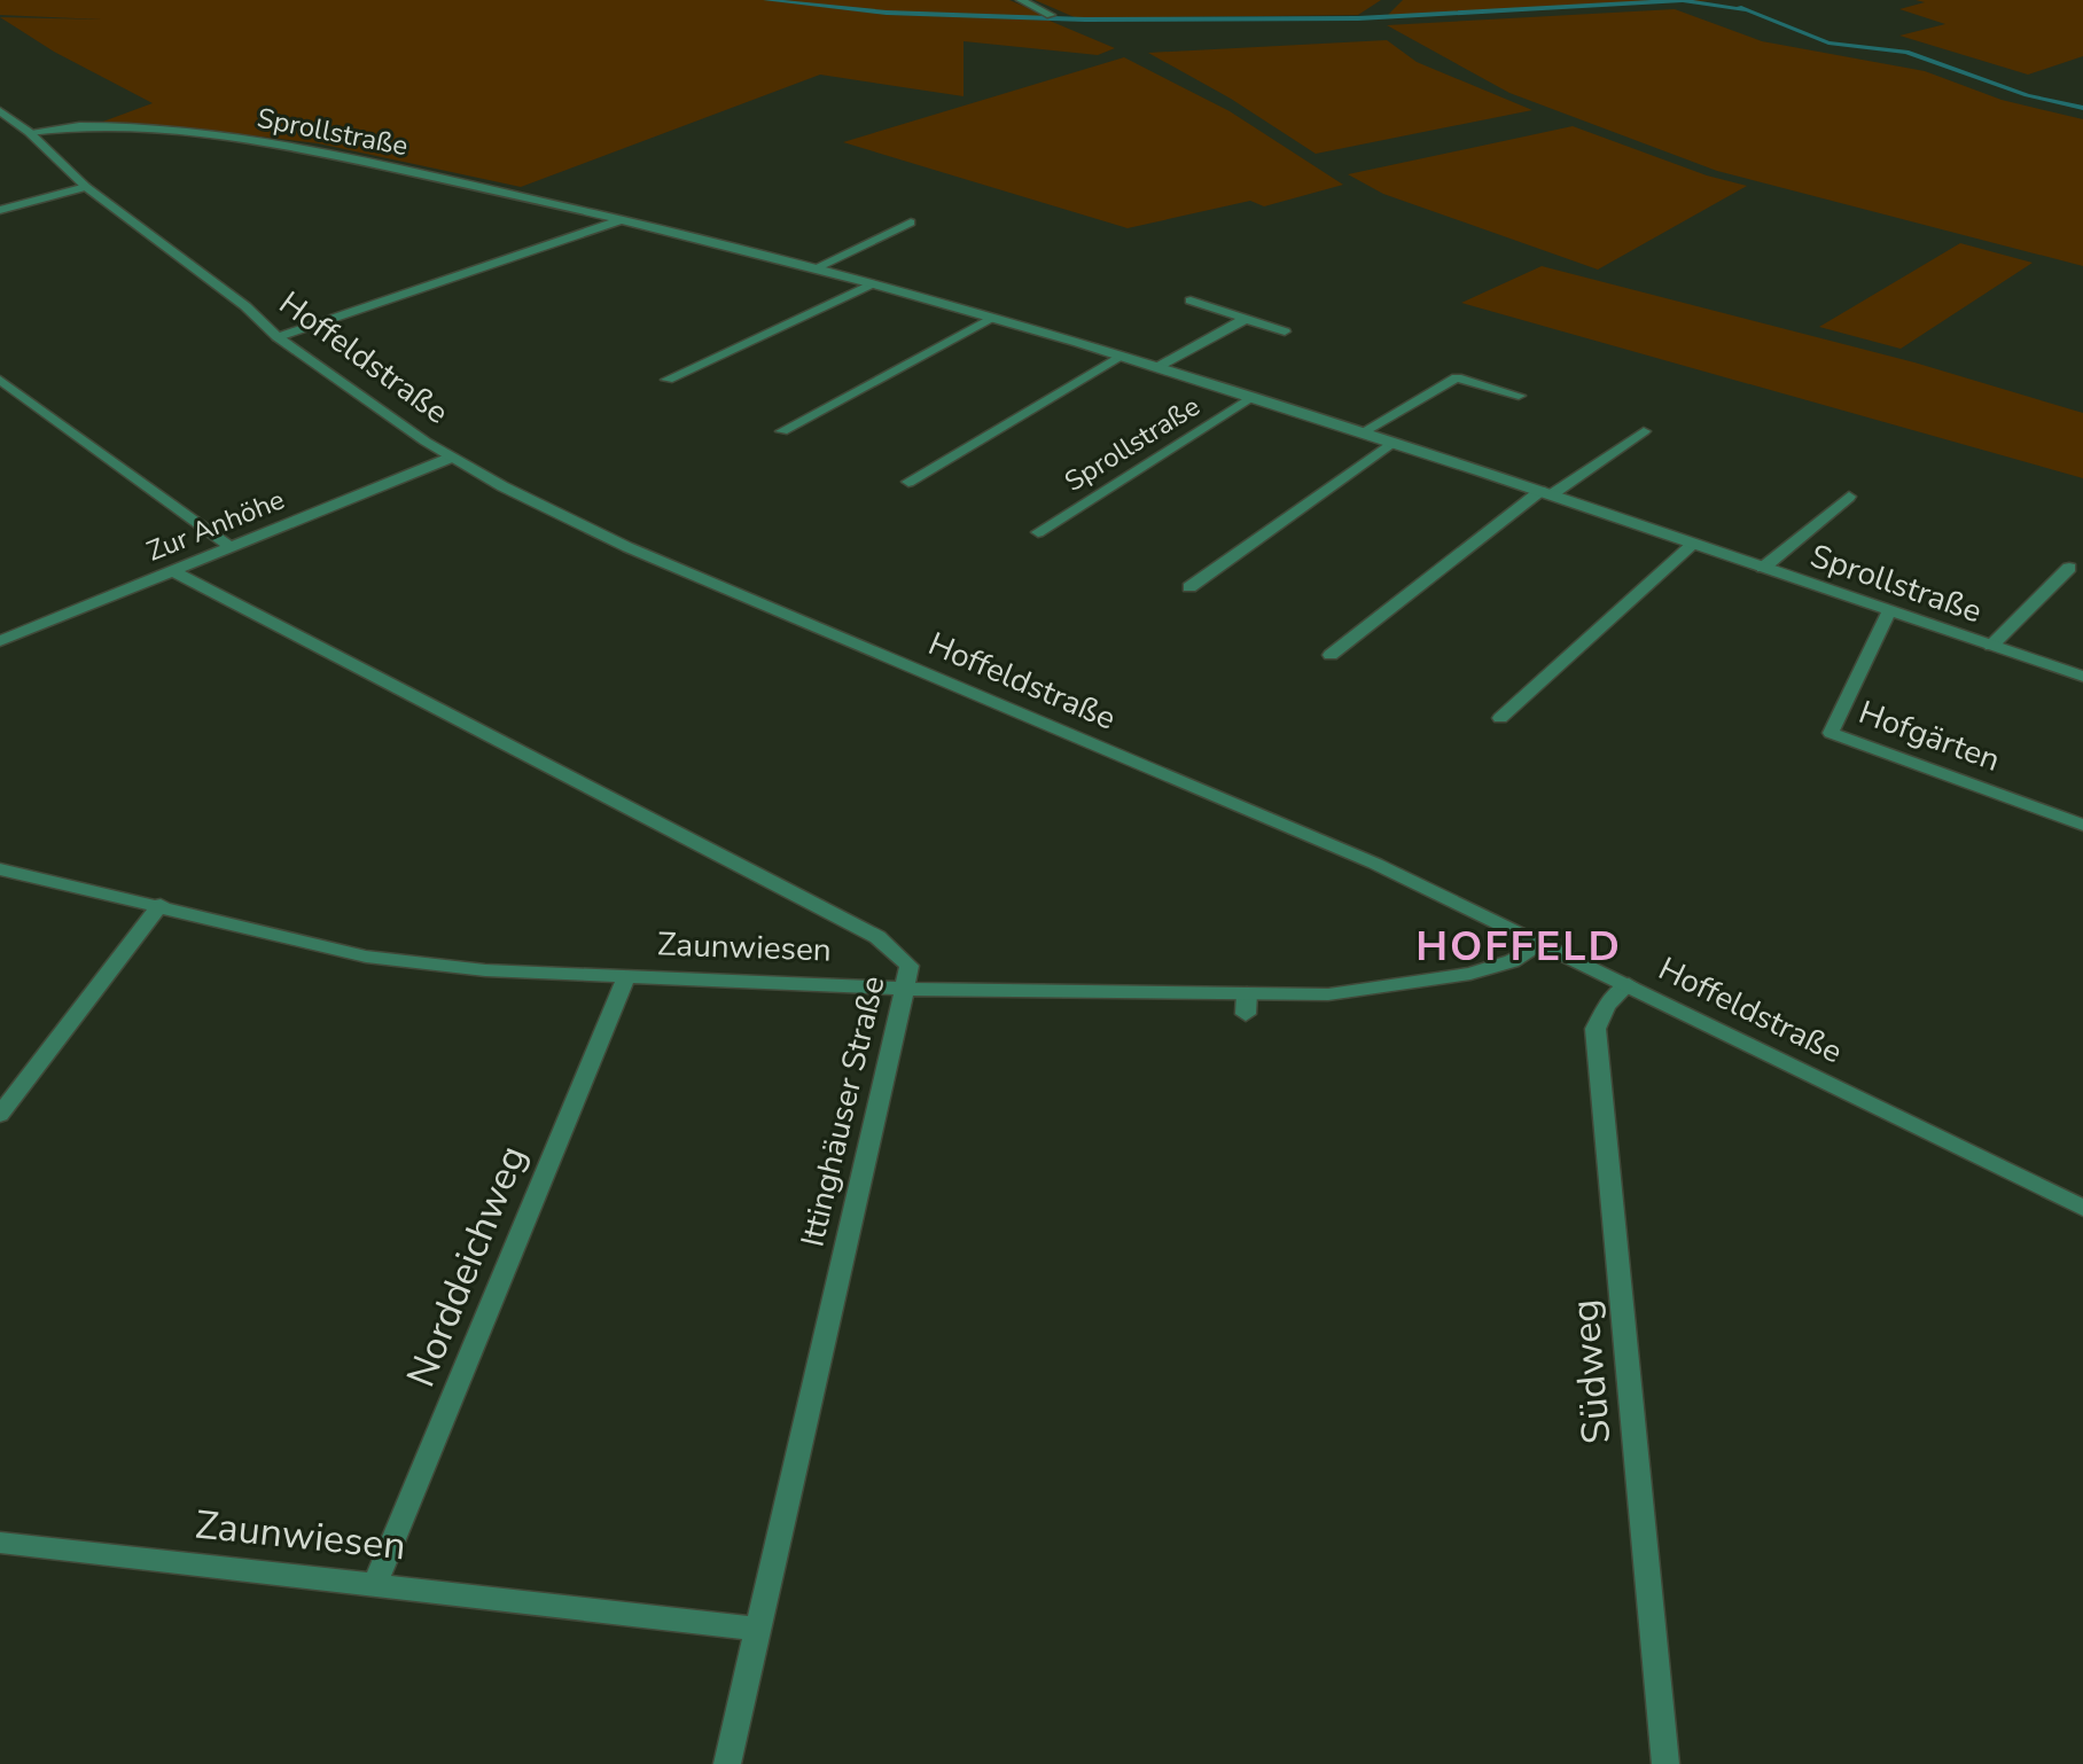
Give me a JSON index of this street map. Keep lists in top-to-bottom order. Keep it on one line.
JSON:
{"streets":{"street":["Sprollstraße","Hoffeldstraße","Zur Anhöhe","Hofgärten","Zaunwiesen","Ittinghäuser Straße","Norddeichweg","Südweg"]},"crossings":[["Sprollstraße","Hoffeldstraße"],["Sprollstraße","Hofgärten"],["Hoffeldstraße","Zur Anhöhe"],["Hoffeldstraße","Zaunwiesen"],["Hoffeldstraße","Südweg"],["Zur Anhöhe","Ittinghäuser Straße"],["Zaunwiesen","Ittinghäuser Straße"],["Zaunwiesen","Norddeichweg"]],"districts":["HOFFELD"]}
